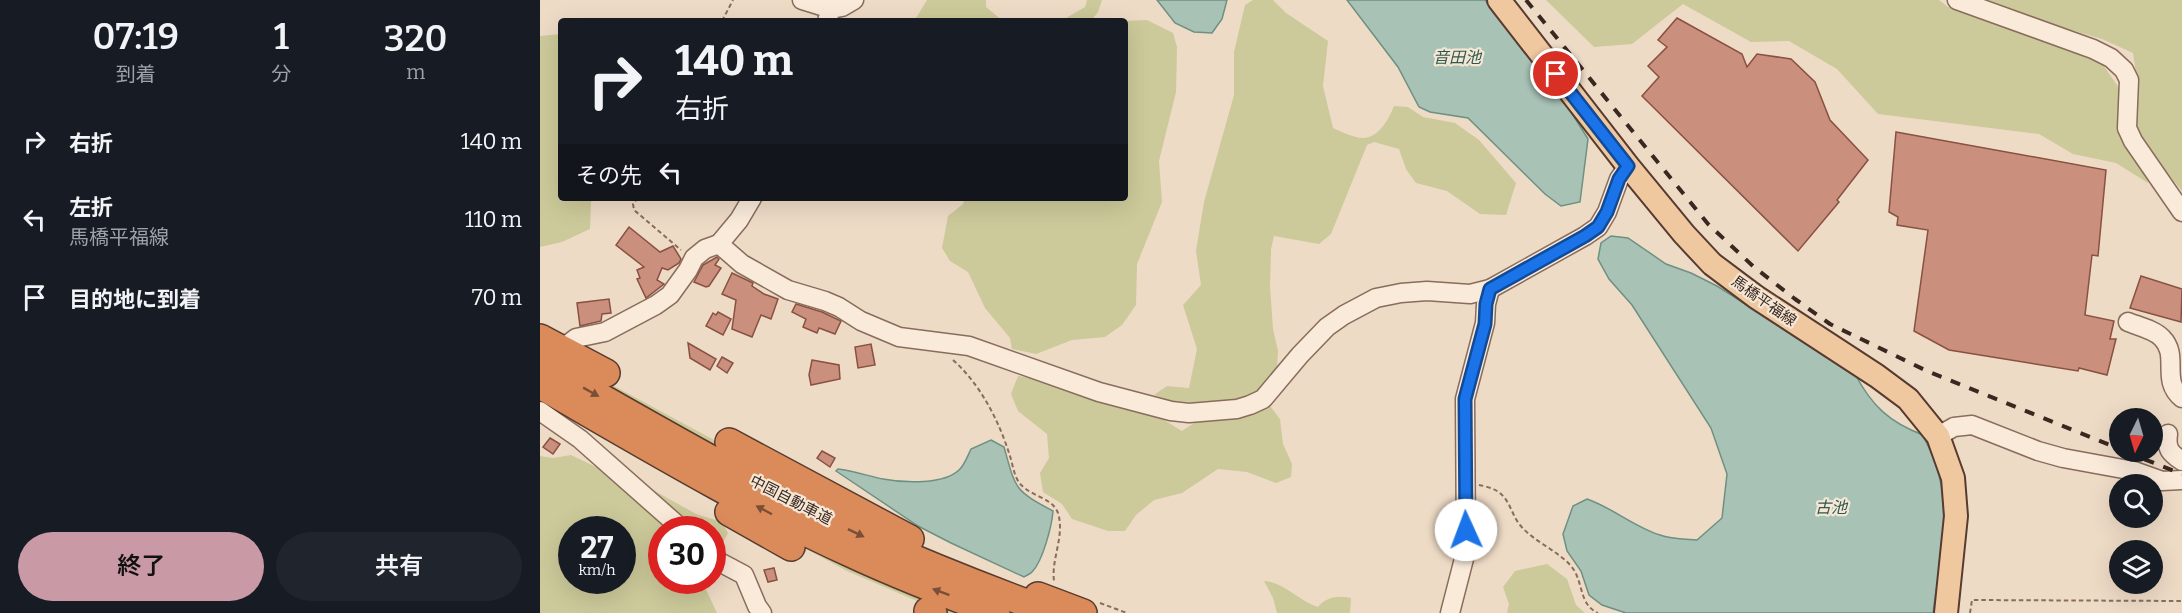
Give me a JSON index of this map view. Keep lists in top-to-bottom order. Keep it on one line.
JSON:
{"streets":{"highway":["中国自動車道"],"main road":["馬橋平福線"]},"water":["音田池","古池"],"north":"bottom","page":{"eta":["07:19","到着","1","分","320","m"],"turn":["140 m","右折"],"list":[{"name":"右折","value":"140 m"},{"name":"左折","note":"馬橋平福線","value":"110 m"},{"name":"目的地に到着","value":"70 m"}],"then":"その先","speed":"27 km/h","limit":"30","buttons":["終了","共有"]}}
